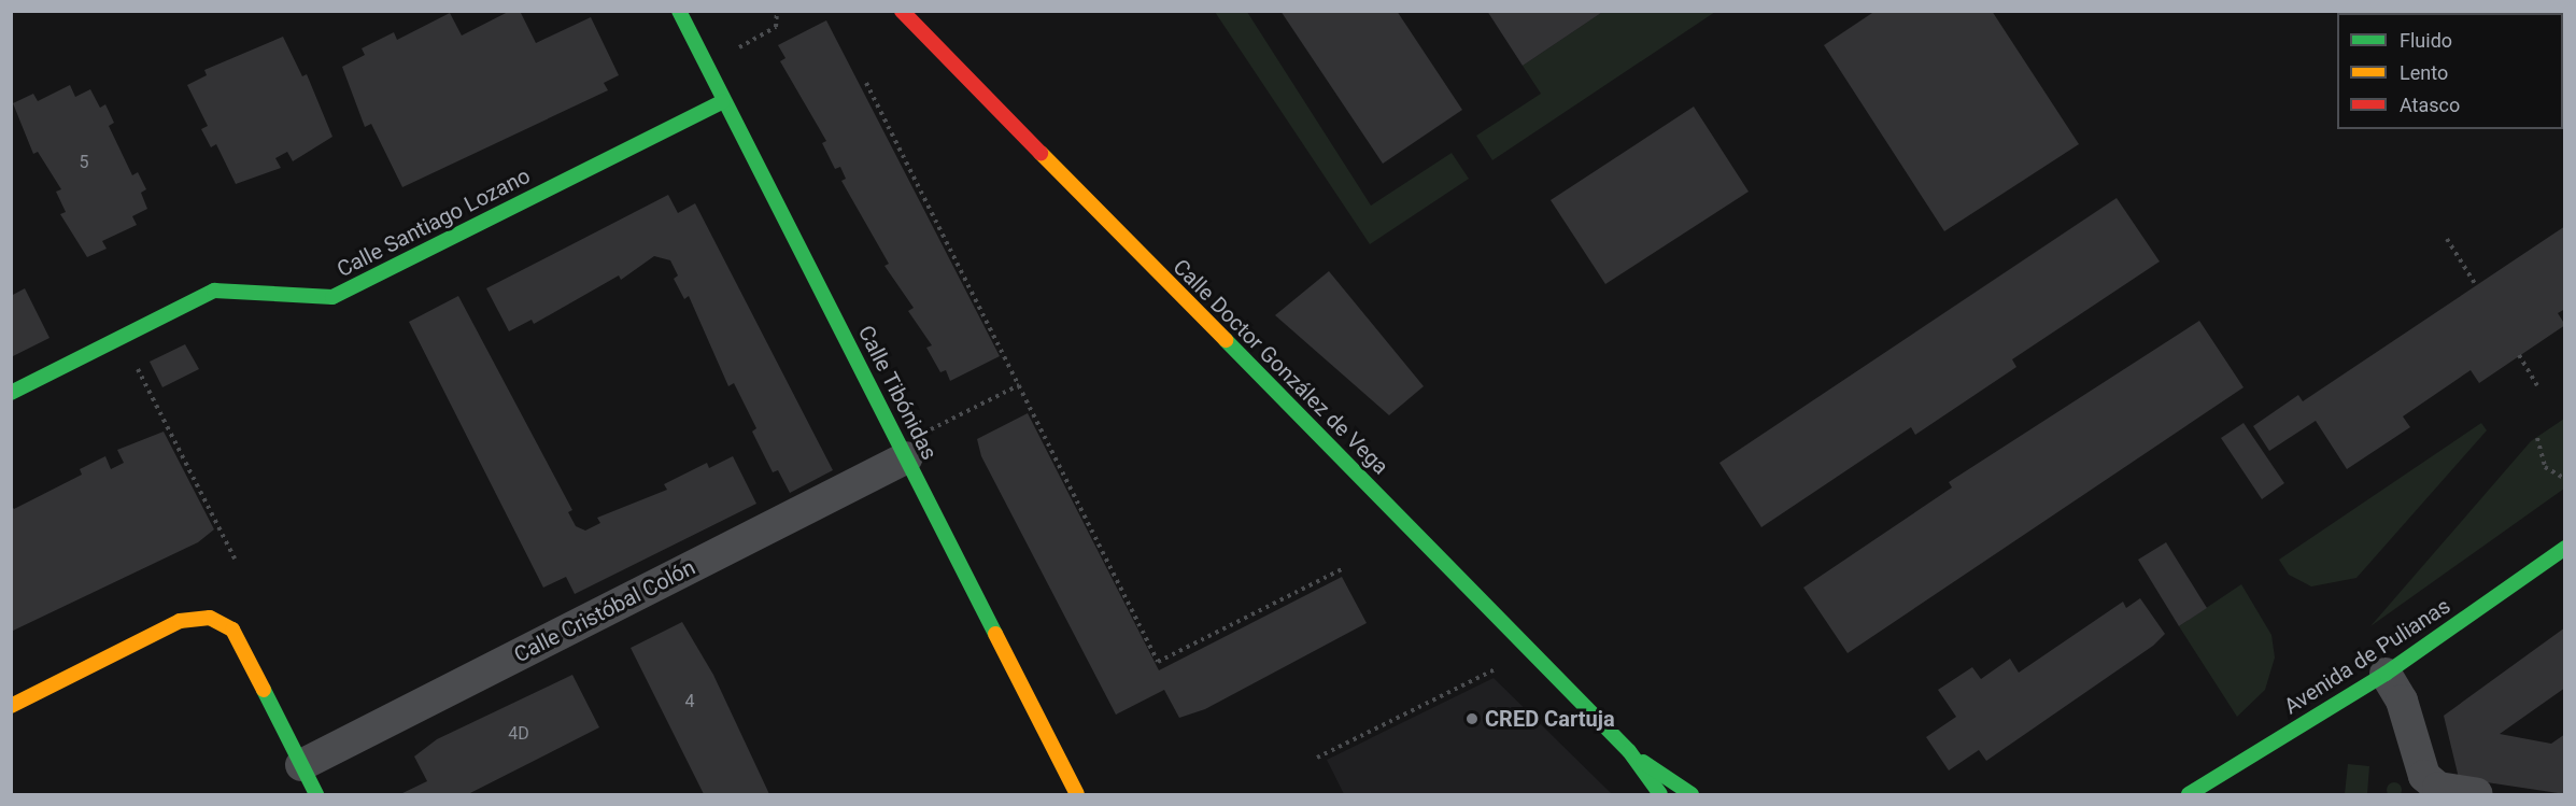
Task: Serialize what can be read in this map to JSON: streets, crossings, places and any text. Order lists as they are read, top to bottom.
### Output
{
  "streets": {
    "street": [
      "Calle Santiago Lozano",
      "Calle Doctor González de Vega",
      "Calle Tibónidas",
      "Calle Cristóbal Colón",
      "Avenida de Pulianas"
    ]
  },
  "crossings": [
    ["Calle Santiago Lozano", "Calle Tibónidas"],
    ["Calle Tibónidas", "Calle Cristóbal Colón"]
  ],
  "places": ["CRED Cartuja"],
  "house_numbers": ["5", "4", "4D"],
  "legend": ["Fluido", "Lento", "Atasco"]
}
